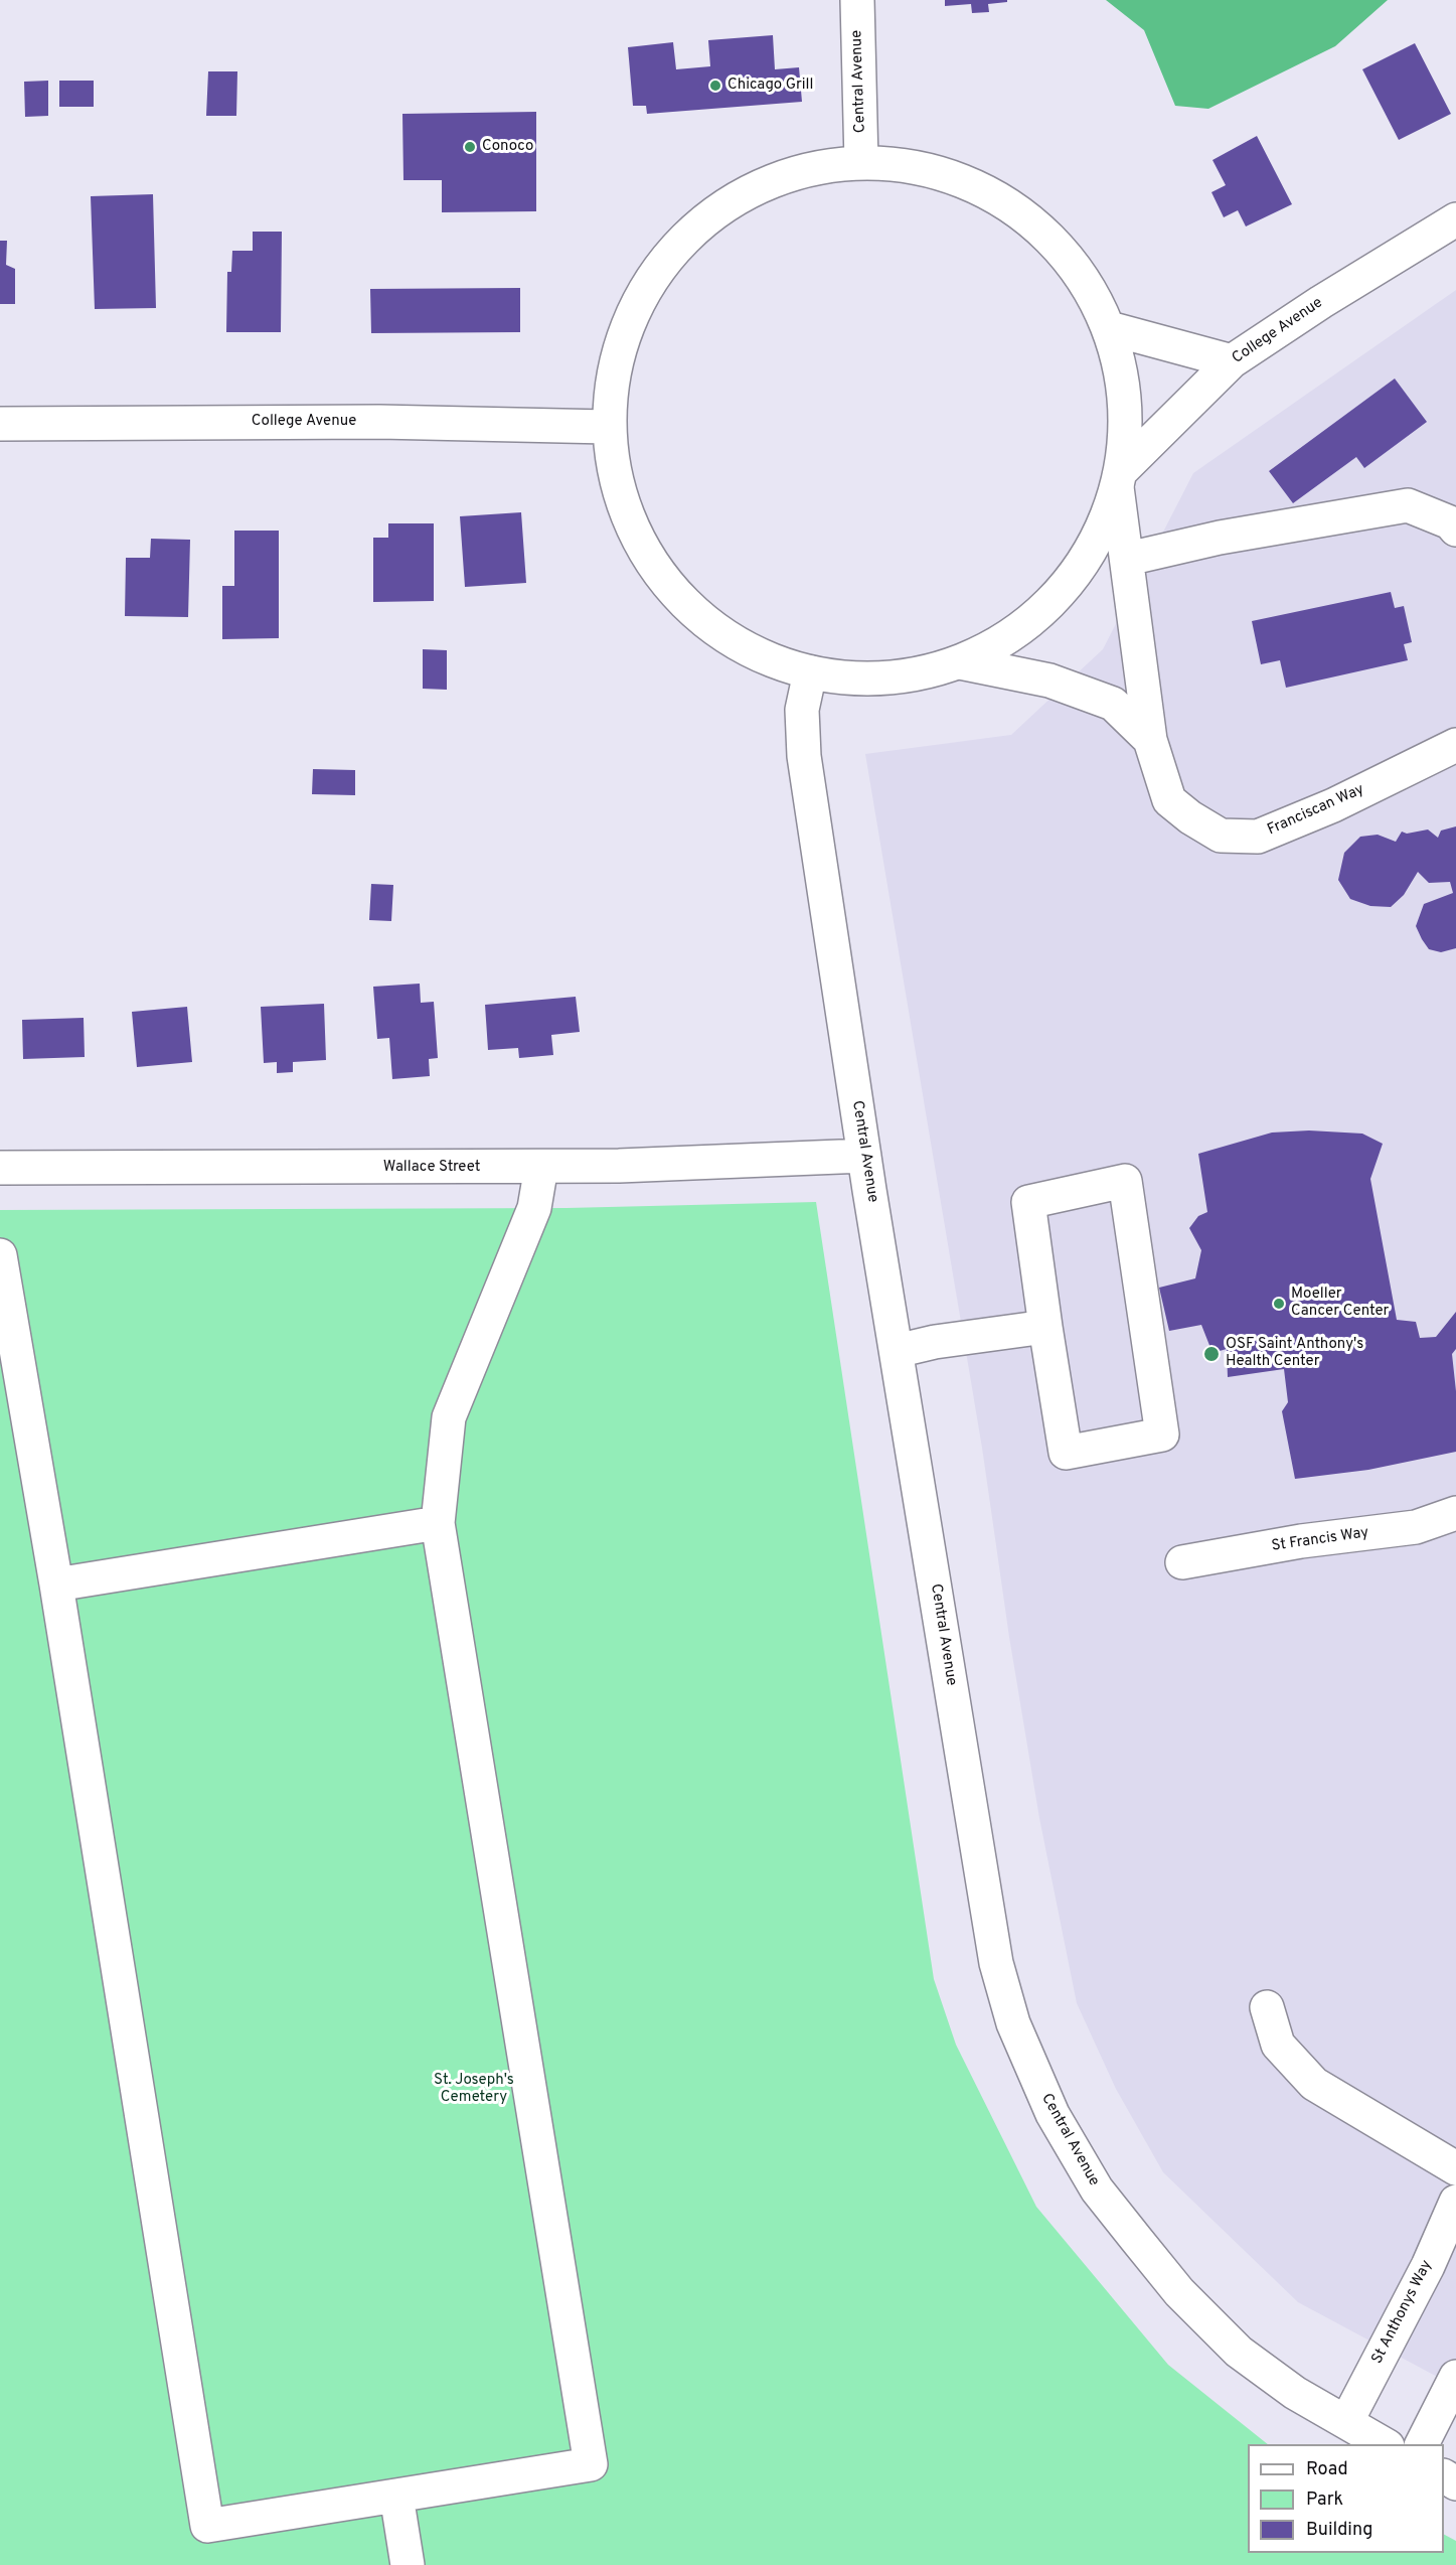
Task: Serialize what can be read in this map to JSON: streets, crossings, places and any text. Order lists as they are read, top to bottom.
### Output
{
  "streets": {
    "street": [
      "Central Avenue",
      "College Avenue",
      "Franciscan Way",
      "Wallace Street",
      "St Francis Way",
      "St Anthonys Way"
    ]
  },
  "crossings": [
    ["Central Avenue", "Wallace Street"],
    ["Central Avenue", "St Anthonys Way"],
    ["College Avenue", "Franciscan Way"]
  ],
  "parks": ["St. Joseph's Cemetery"],
  "places": [
    "Chicago Grill",
    "Conoco",
    "Moeller Cancer Center",
    "OSF Saint Anthony's Health Center"
  ],
  "legend": ["Road", "Park", "Building"]
}
